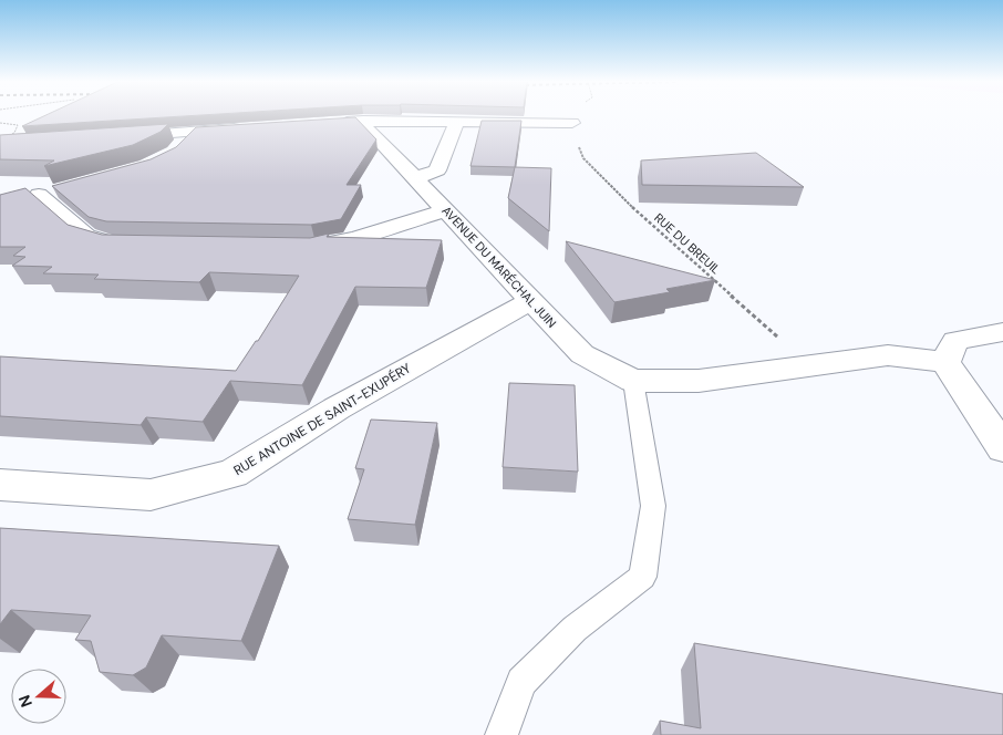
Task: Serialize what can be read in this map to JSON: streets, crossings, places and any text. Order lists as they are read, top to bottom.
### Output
{
  "streets": {
    "street": ["AVENUE DU MARÉCHAL JUIN", "RUE ANTOINE DE SAINT-EXUPÉRY"],
    "path": ["RUE DU BREUIL"]
  },
  "crossings": [
    ["RUE DU BREUIL", "AVENUE DU MARÉCHAL JUIN"],
    ["AVENUE DU MARÉCHAL JUIN", "RUE ANTOINE DE SAINT-EXUPÉRY"]
  ],
  "north": "left"
}
